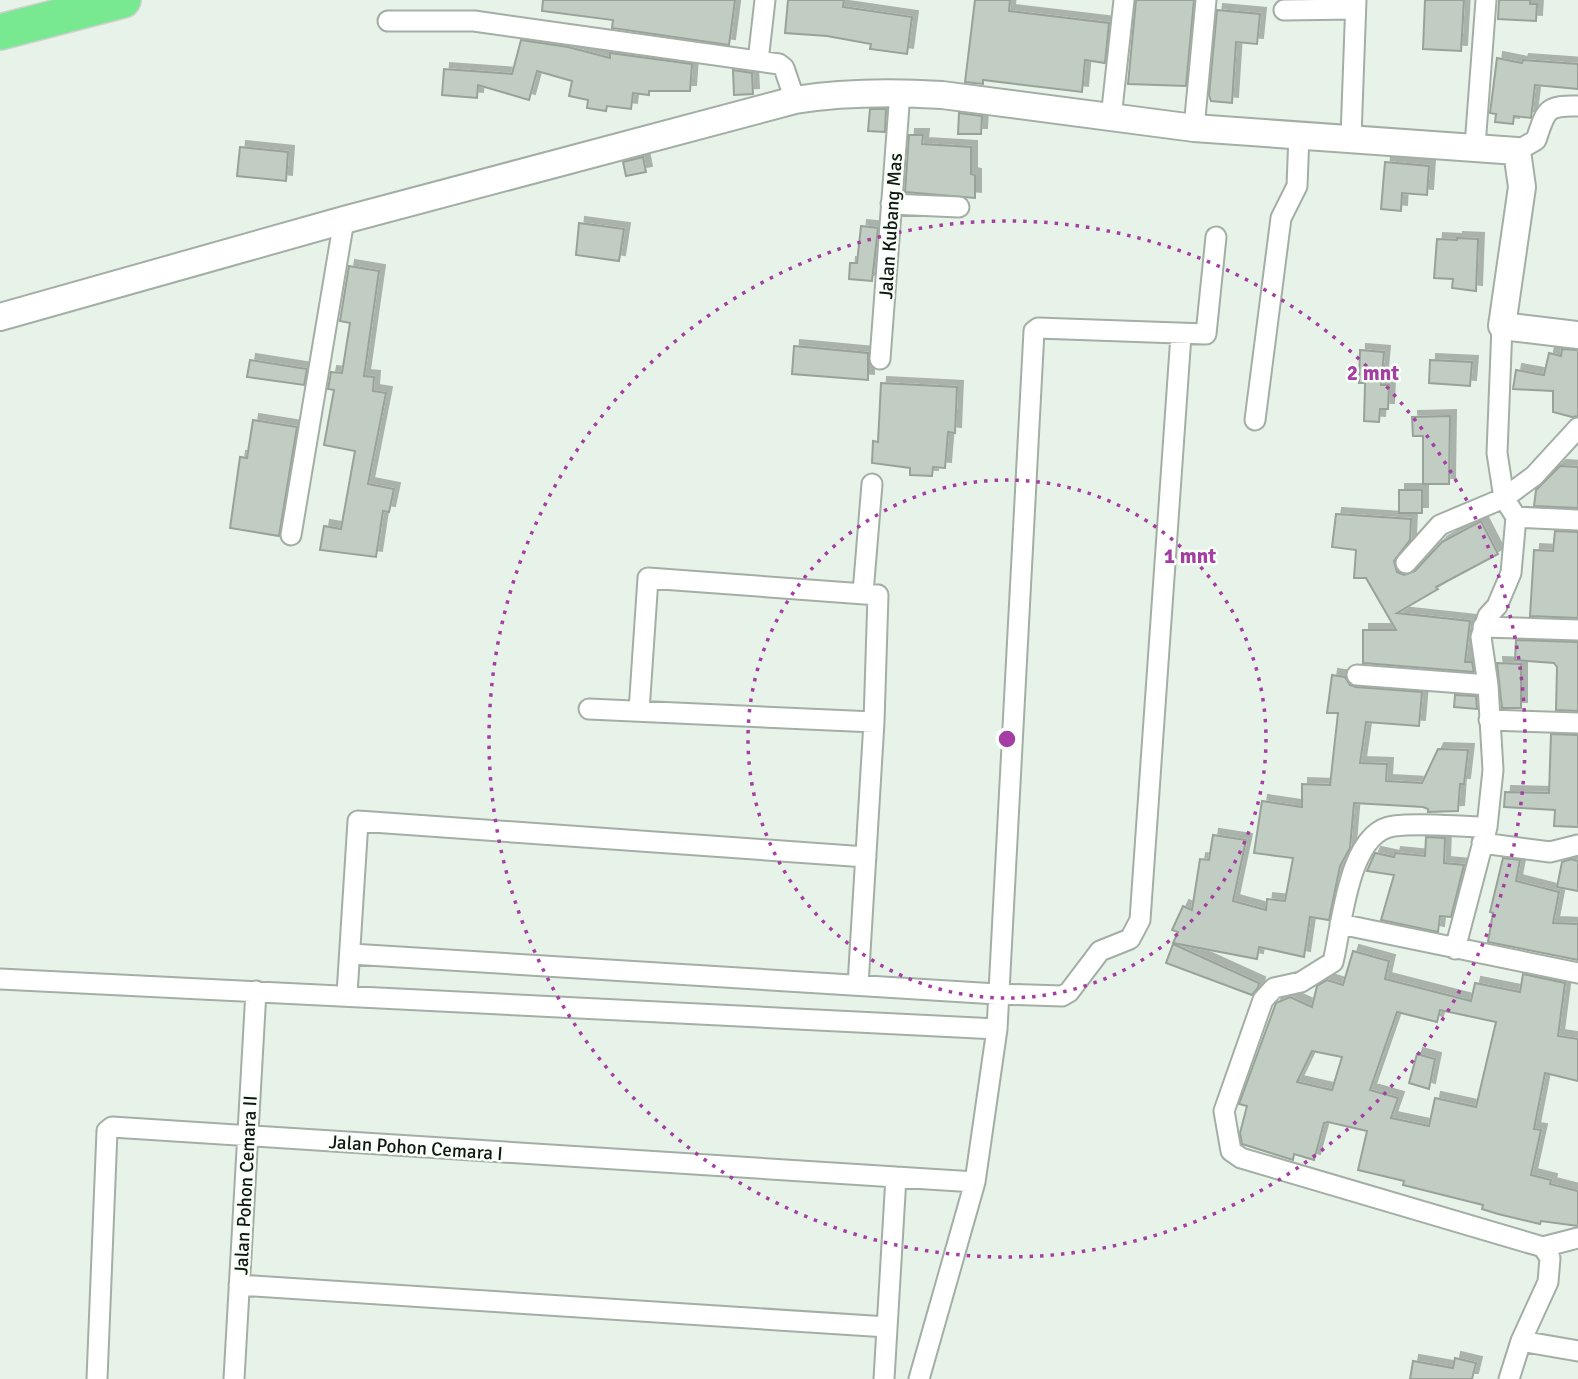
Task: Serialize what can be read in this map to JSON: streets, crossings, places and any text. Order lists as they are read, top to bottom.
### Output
{
  "streets": {
    "street": ["Jalan Kubang Mas", "Jalan Pohon Cemara I", "Jalan Pohon Cemara II"]
  },
  "crossings": [
    ["Jalan Pohon Cemara I", "Jalan Pohon Cemara II"]
  ],
  "rings": ["2 mnt", "1 mnt"]
}
